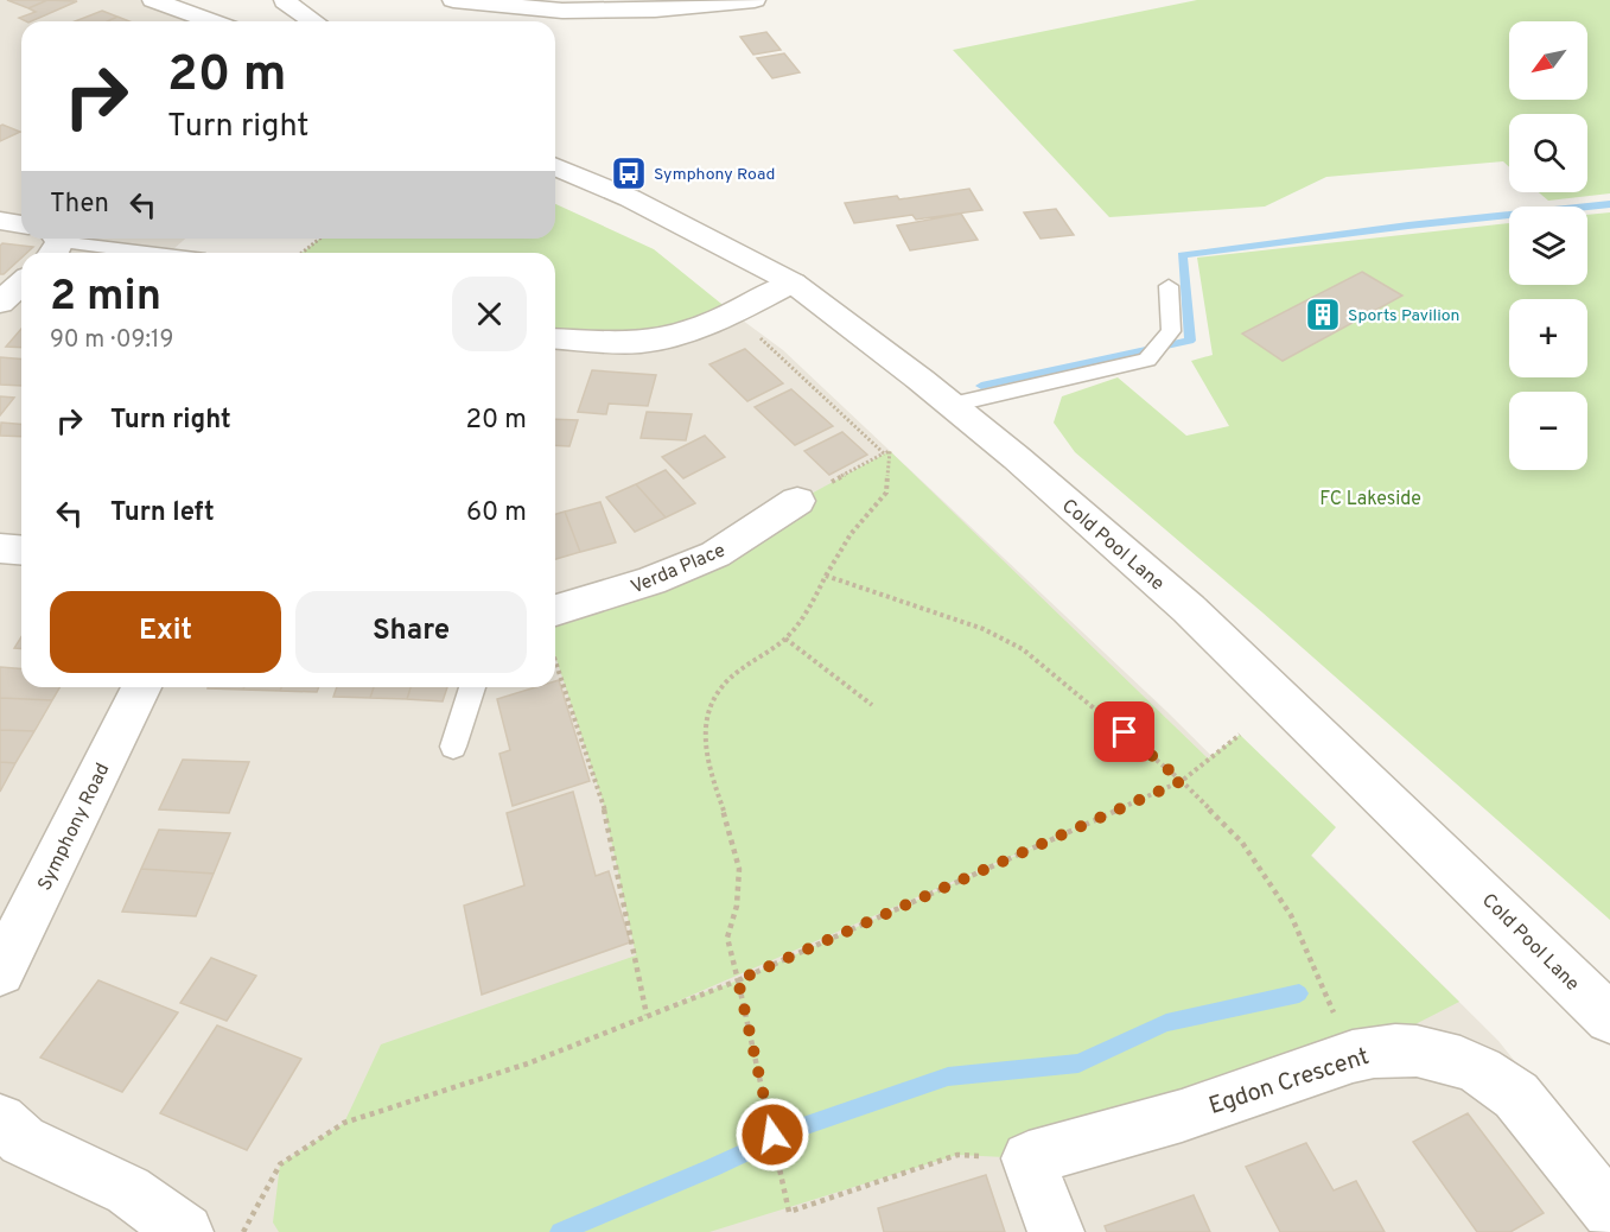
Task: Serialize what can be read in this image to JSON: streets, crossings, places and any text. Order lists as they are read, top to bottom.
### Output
{
  "streets": {
    "street": [
      "Cold Pool Lane",
      "Verda Place",
      "Symphony Road",
      "Egdon Crescent"
    ]
  },
  "parks": ["FC Lakeside"],
  "places": {
    "bus stop": ["Symphony Road"],
    "building": ["Sports Pavilion"]
  },
  "north": "bottom left",
  "page": {
    "map_buttons": ["+", "−"],
    "turn": ["20 m", "Turn right"],
    "then": "Then",
    "heading": ["2 min", "90 m · 09:19"],
    "list": [
      {
        "name": "Turn right",
        "value": "20 m"
      },
      {
        "name": "Turn left",
        "value": "60 m"
      }
    ],
    "buttons": ["Exit", "Share"]
  }
}
